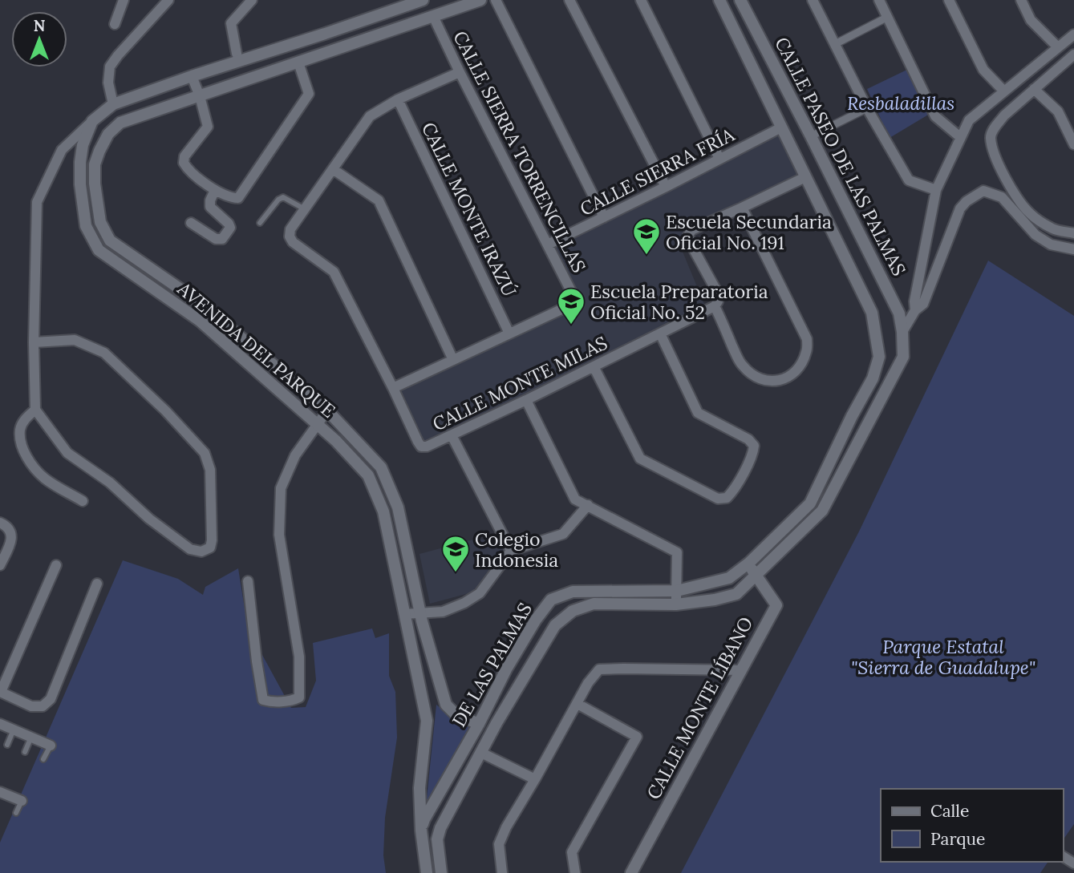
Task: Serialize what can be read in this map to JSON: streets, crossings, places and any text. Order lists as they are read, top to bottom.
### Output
{
  "streets": {
    "street": [
      "CALLE SIERRA TORRENCILLAS",
      "CALLE PASEO DE LAS PALMAS",
      "CALLE SIERRA FRÍA",
      "CALLE MONTE IRAZÚ",
      "AVENIDA DEL PARQUE",
      "CALLE MONTE MILAS",
      "DE LAS PALMAS",
      "CALLE MONTE LÍBANO"
    ]
  },
  "crossings": [
    ["CALLE SIERRA TORRENCILLAS", "CALLE SIERRA FRÍA"],
    ["CALLE SIERRA TORRENCILLAS", "CALLE MONTE IRAZÚ"],
    ["CALLE SIERRA TORRENCILLAS", "AVENIDA DEL PARQUE"],
    ["CALLE PASEO DE LAS PALMAS", "CALLE SIERRA FRÍA"],
    ["CALLE PASEO DE LAS PALMAS", "DE LAS PALMAS"],
    ["AVENIDA DEL PARQUE", "DE LAS PALMAS"],
    ["DE LAS PALMAS", "CALLE MONTE LÍBANO"]
  ],
  "parks": ["Resbaladillas", "Parque Estatal \"Sierra de Guadalupe\""],
  "places": {
    "school or university": ["Escuela Secundaria Oficial No. 191", "Escuela Preparatoria Oficial No. 52", "Colegio Indonesia"]
  },
  "legend": ["Calle", "Parque"],
  "north": "top"
}
